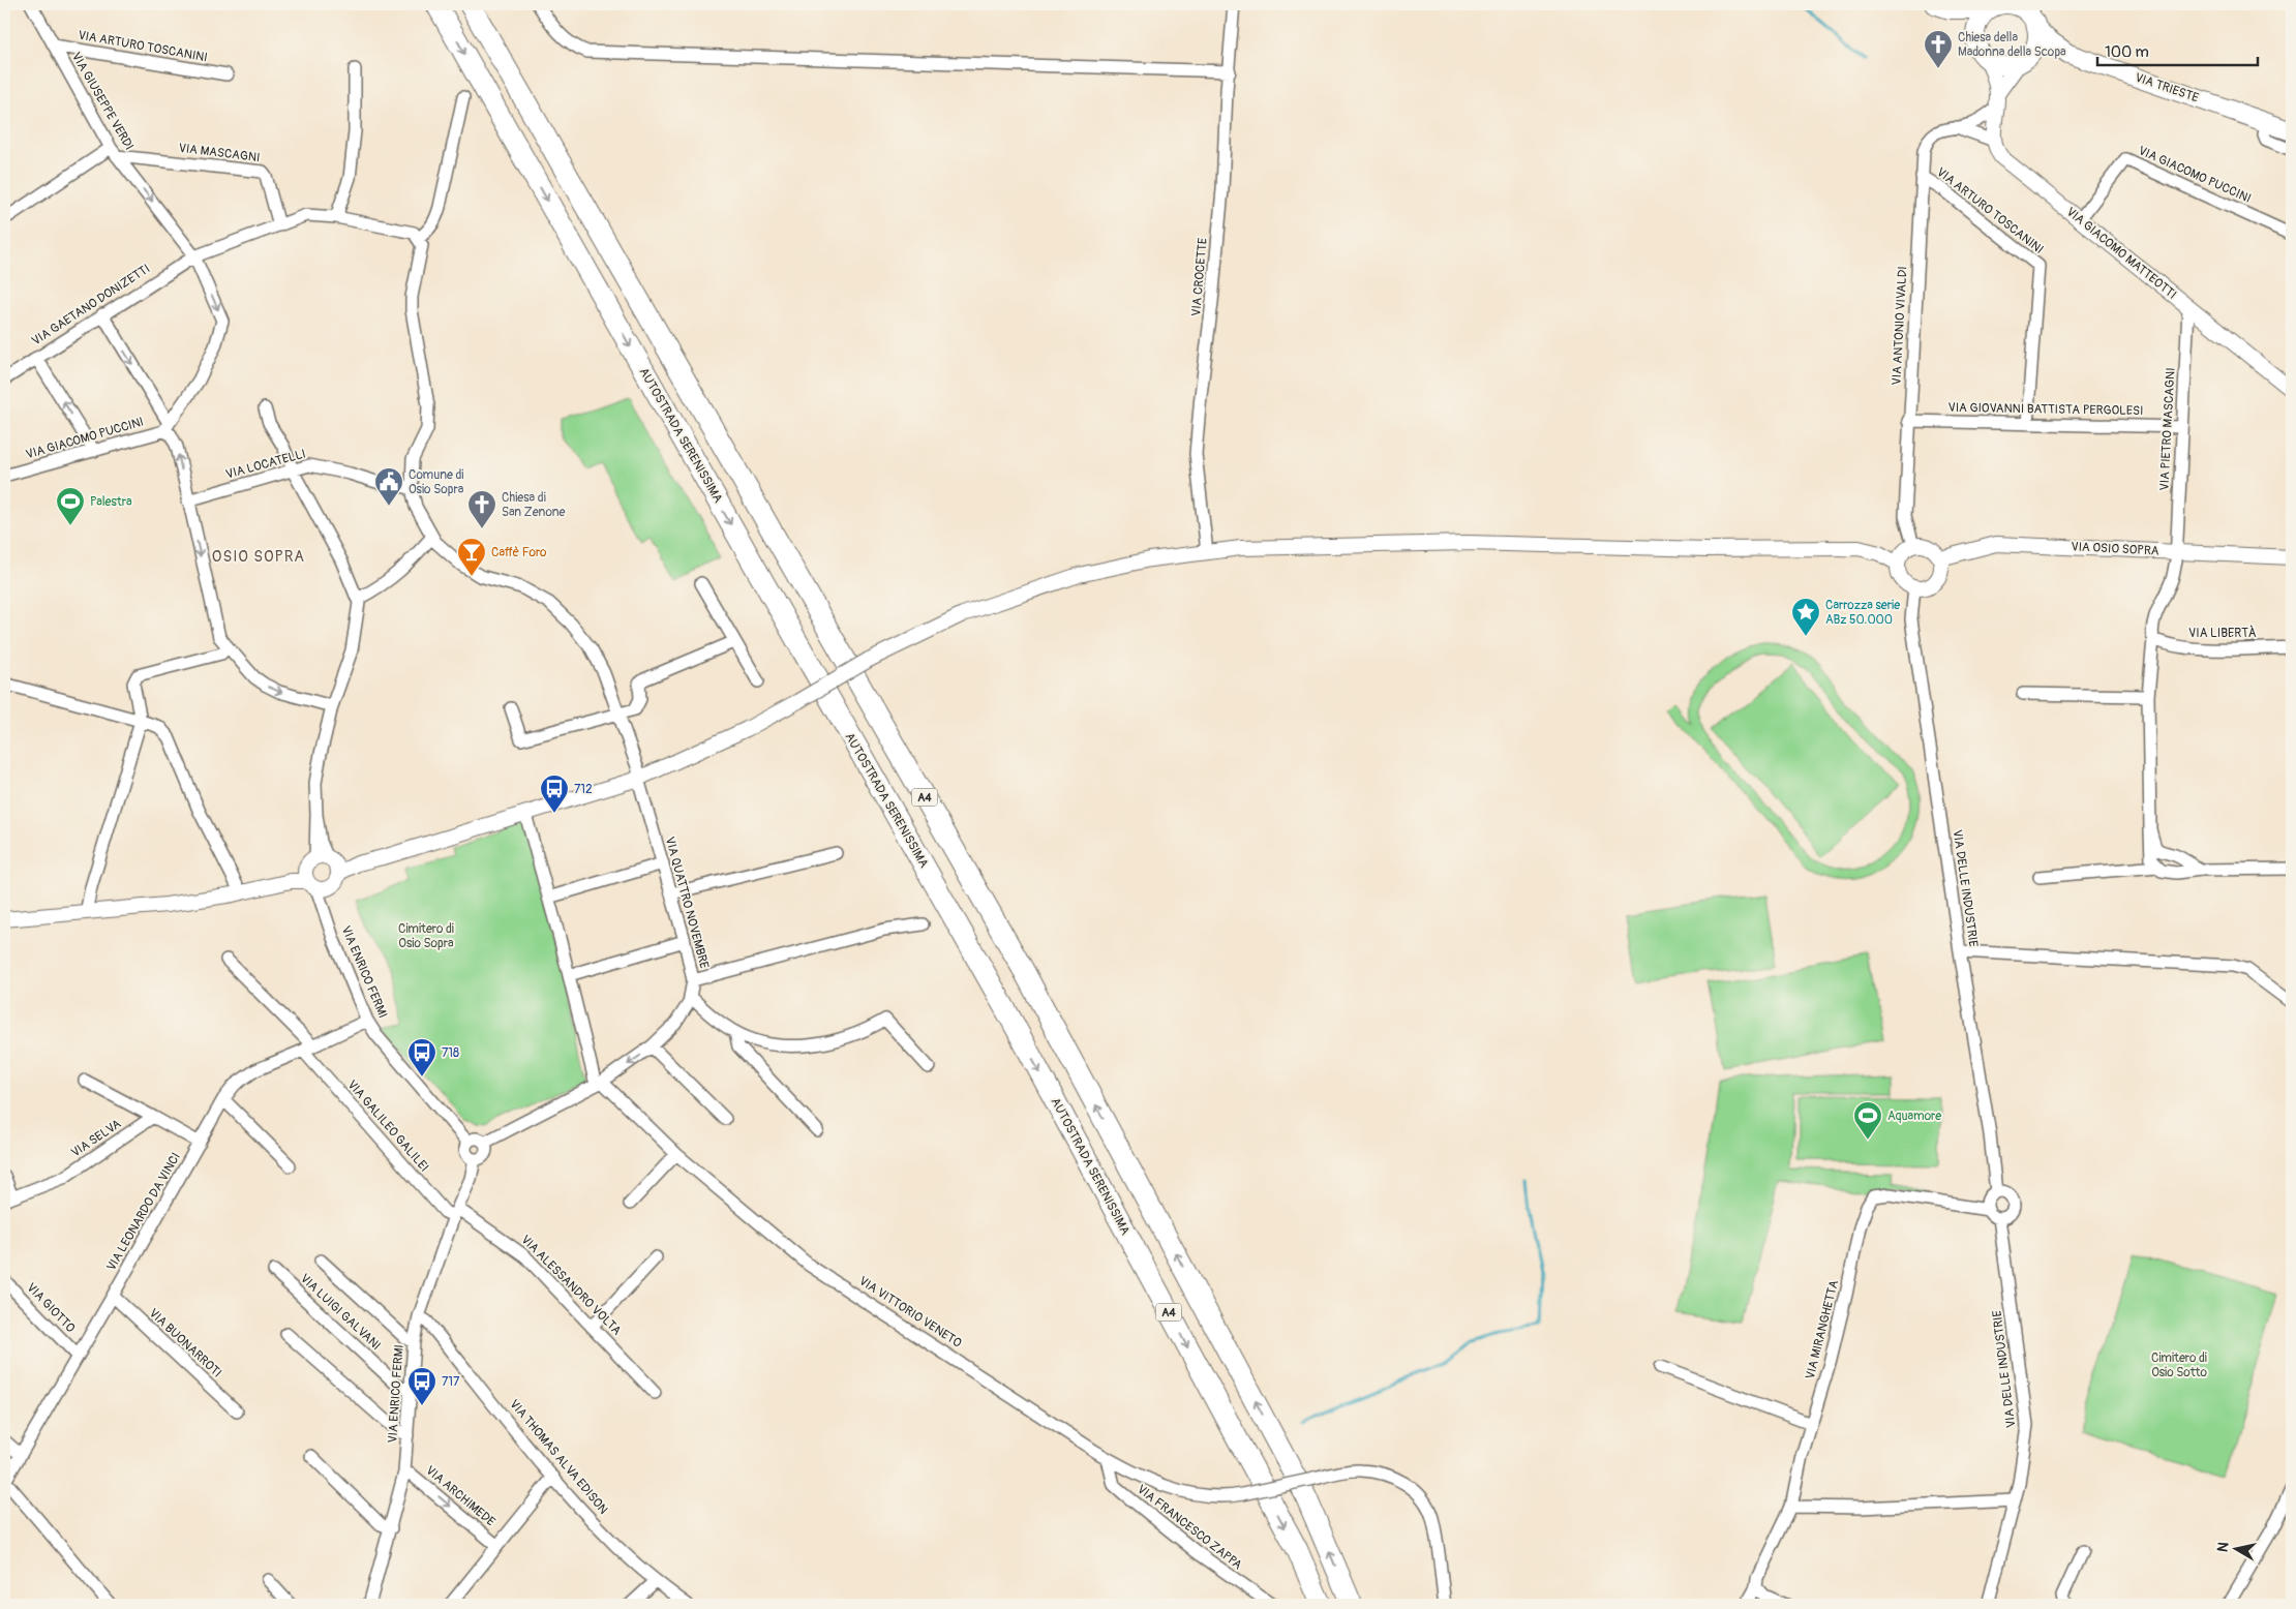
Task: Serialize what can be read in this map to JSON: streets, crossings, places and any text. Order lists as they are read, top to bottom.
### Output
{
  "streets": {
    "highway": ["AUTOSTRADA SERENISSIMA", "A4"],
    "main road": ["VIA TRIESTE"],
    "street": [
      "VIA ARTURO TOSCANINI",
      "VIA GIUSEPPE VERDI",
      "VIA MASCAGNI",
      "VIA GIACOMO PUCCINI",
      "VIA GIACOMO MATTEOTTI",
      "VIA CROCETTE",
      "VIA GAETANO DONIZETTI",
      "VIA ANTONIO VIVALDI",
      "VIA GIOVANNI BATTISTA PERGOLESI",
      "VIA PIETRO MASCAGNI",
      "VIA LOCATELLI",
      "VIA OSIO SOPRA",
      "VIA LIBERTÀ",
      "VIA DELLE INDUSTRIE",
      "VIA QUATTRO NOVEMBRE",
      "VIA ENRICO FERMI",
      "VIA GALILEO GALILEI",
      "VIA SELVA",
      "VIA LEONARDO DA VINCI",
      "VIA ALESSANDRO VOLTA",
      "VIA GIOTTO",
      "VIA LUIGI GALVANI",
      "VIA VITTORIO VENETO",
      "VIA MIRANGHETTA",
      "VIA BUONARROTI",
      "VIA THOMAS ALVA EDISON",
      "VIA ARCHIMEDE",
      "VIA FRANCESCO ZAPPA"
    ]
  },
  "crossings": [
    ["VIA ARTURO TOSCANINI", "VIA GIUSEPPE VERDI"],
    ["VIA ARTURO TOSCANINI", "VIA ANTONIO VIVALDI"],
    ["VIA ARTURO TOSCANINI", "VIA GIOVANNI BATTISTA PERGOLESI"],
    ["VIA GIUSEPPE VERDI", "VIA MASCAGNI"],
    ["VIA GIUSEPPE VERDI", "VIA GAETANO DONIZETTI"],
    ["VIA MASCAGNI", "VIA GAETANO DONIZETTI"],
    ["VIA GIACOMO PUCCINI", "VIA GIACOMO MATTEOTTI"],
    ["VIA GIACOMO MATTEOTTI", "VIA PIETRO MASCAGNI"],
    ["VIA GAETANO DONIZETTI", "VIA QUATTRO NOVEMBRE"],
    ["VIA ANTONIO VIVALDI", "VIA GIOVANNI BATTISTA PERGOLESI"],
    ["VIA ANTONIO VIVALDI", "VIA OSIO SOPRA"],
    ["VIA ANTONIO VIVALDI", "VIA DELLE INDUSTRIE"],
    ["VIA GIOVANNI BATTISTA PERGOLESI", "VIA PIETRO MASCAGNI"],
    ["VIA PIETRO MASCAGNI", "VIA OSIO SOPRA"],
    ["VIA PIETRO MASCAGNI", "VIA LIBERTÀ"],
    ["VIA LOCATELLI", "VIA QUATTRO NOVEMBRE"],
    ["VIA OSIO SOPRA", "VIA DELLE INDUSTRIE"],
    ["VIA DELLE INDUSTRIE", "VIA MIRANGHETTA"],
    ["VIA QUATTRO NOVEMBRE", "VIA ENRICO FERMI"],
    ["VIA QUATTRO NOVEMBRE", "VIA VITTORIO VENETO"],
    ["VIA ENRICO FERMI", "VIA GALILEO GALILEI"],
    ["VIA ENRICO FERMI", "VIA LEONARDO DA VINCI"],
    ["VIA ENRICO FERMI", "VIA ALESSANDRO VOLTA"],
    ["VIA ENRICO FERMI", "VIA LUIGI GALVANI"],
    ["VIA ENRICO FERMI", "VIA THOMAS ALVA EDISON"],
    ["VIA ENRICO FERMI", "VIA ARCHIMEDE"],
    ["VIA GALILEO GALILEI", "VIA LEONARDO DA VINCI"],
    ["VIA GALILEO GALILEI", "VIA ALESSANDRO VOLTA"],
    ["VIA LEONARDO DA VINCI", "VIA GIOTTO"],
    ["VIA LEONARDO DA VINCI", "VIA BUONARROTI"],
    ["VIA VITTORIO VENETO", "VIA FRANCESCO ZAPPA"],
    ["VIA THOMAS ALVA EDISON", "VIA ARCHIMEDE"]
  ],
  "one_way": ["VIA GIUSEPPE VERDI", "VIA ARCHIMEDE"],
  "districts": ["OSIO SOPRA"],
  "parks": ["Cimitero di Osio Sopra", "Cimitero di Osio Sotto"],
  "places": {
    "church": ["Chiesa della Madonna della Scopa", "Chiesa di San Zenone"],
    "public building": ["Comune di Osio Sopra"],
    "sports": ["Palestra", "Aquamore"],
    "bar": ["Caffè Foro"],
    "place": ["Carrozza serie ABz 50.000"],
    "bus stop": ["712", "718", "717"]
  },
  "scale_bar": "100 m",
  "north": "left"
}
